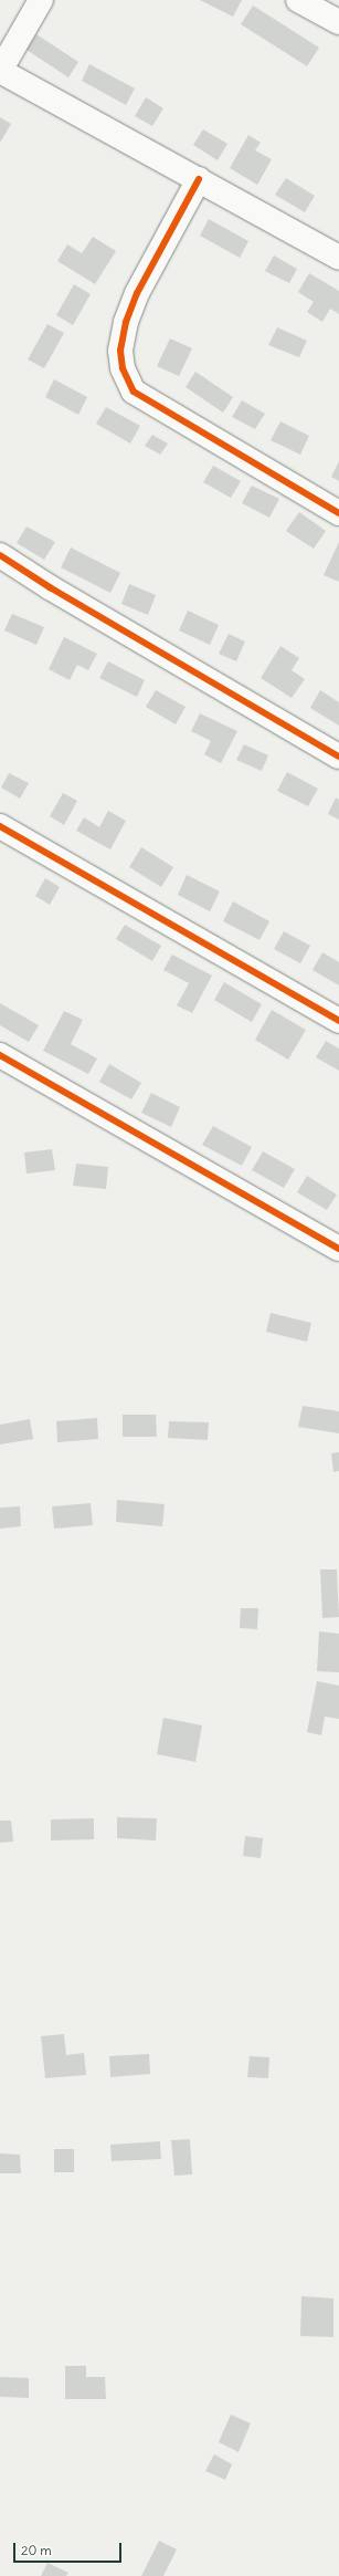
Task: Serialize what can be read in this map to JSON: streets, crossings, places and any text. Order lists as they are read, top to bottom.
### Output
{
  "scale_bar": "20 m"
}
